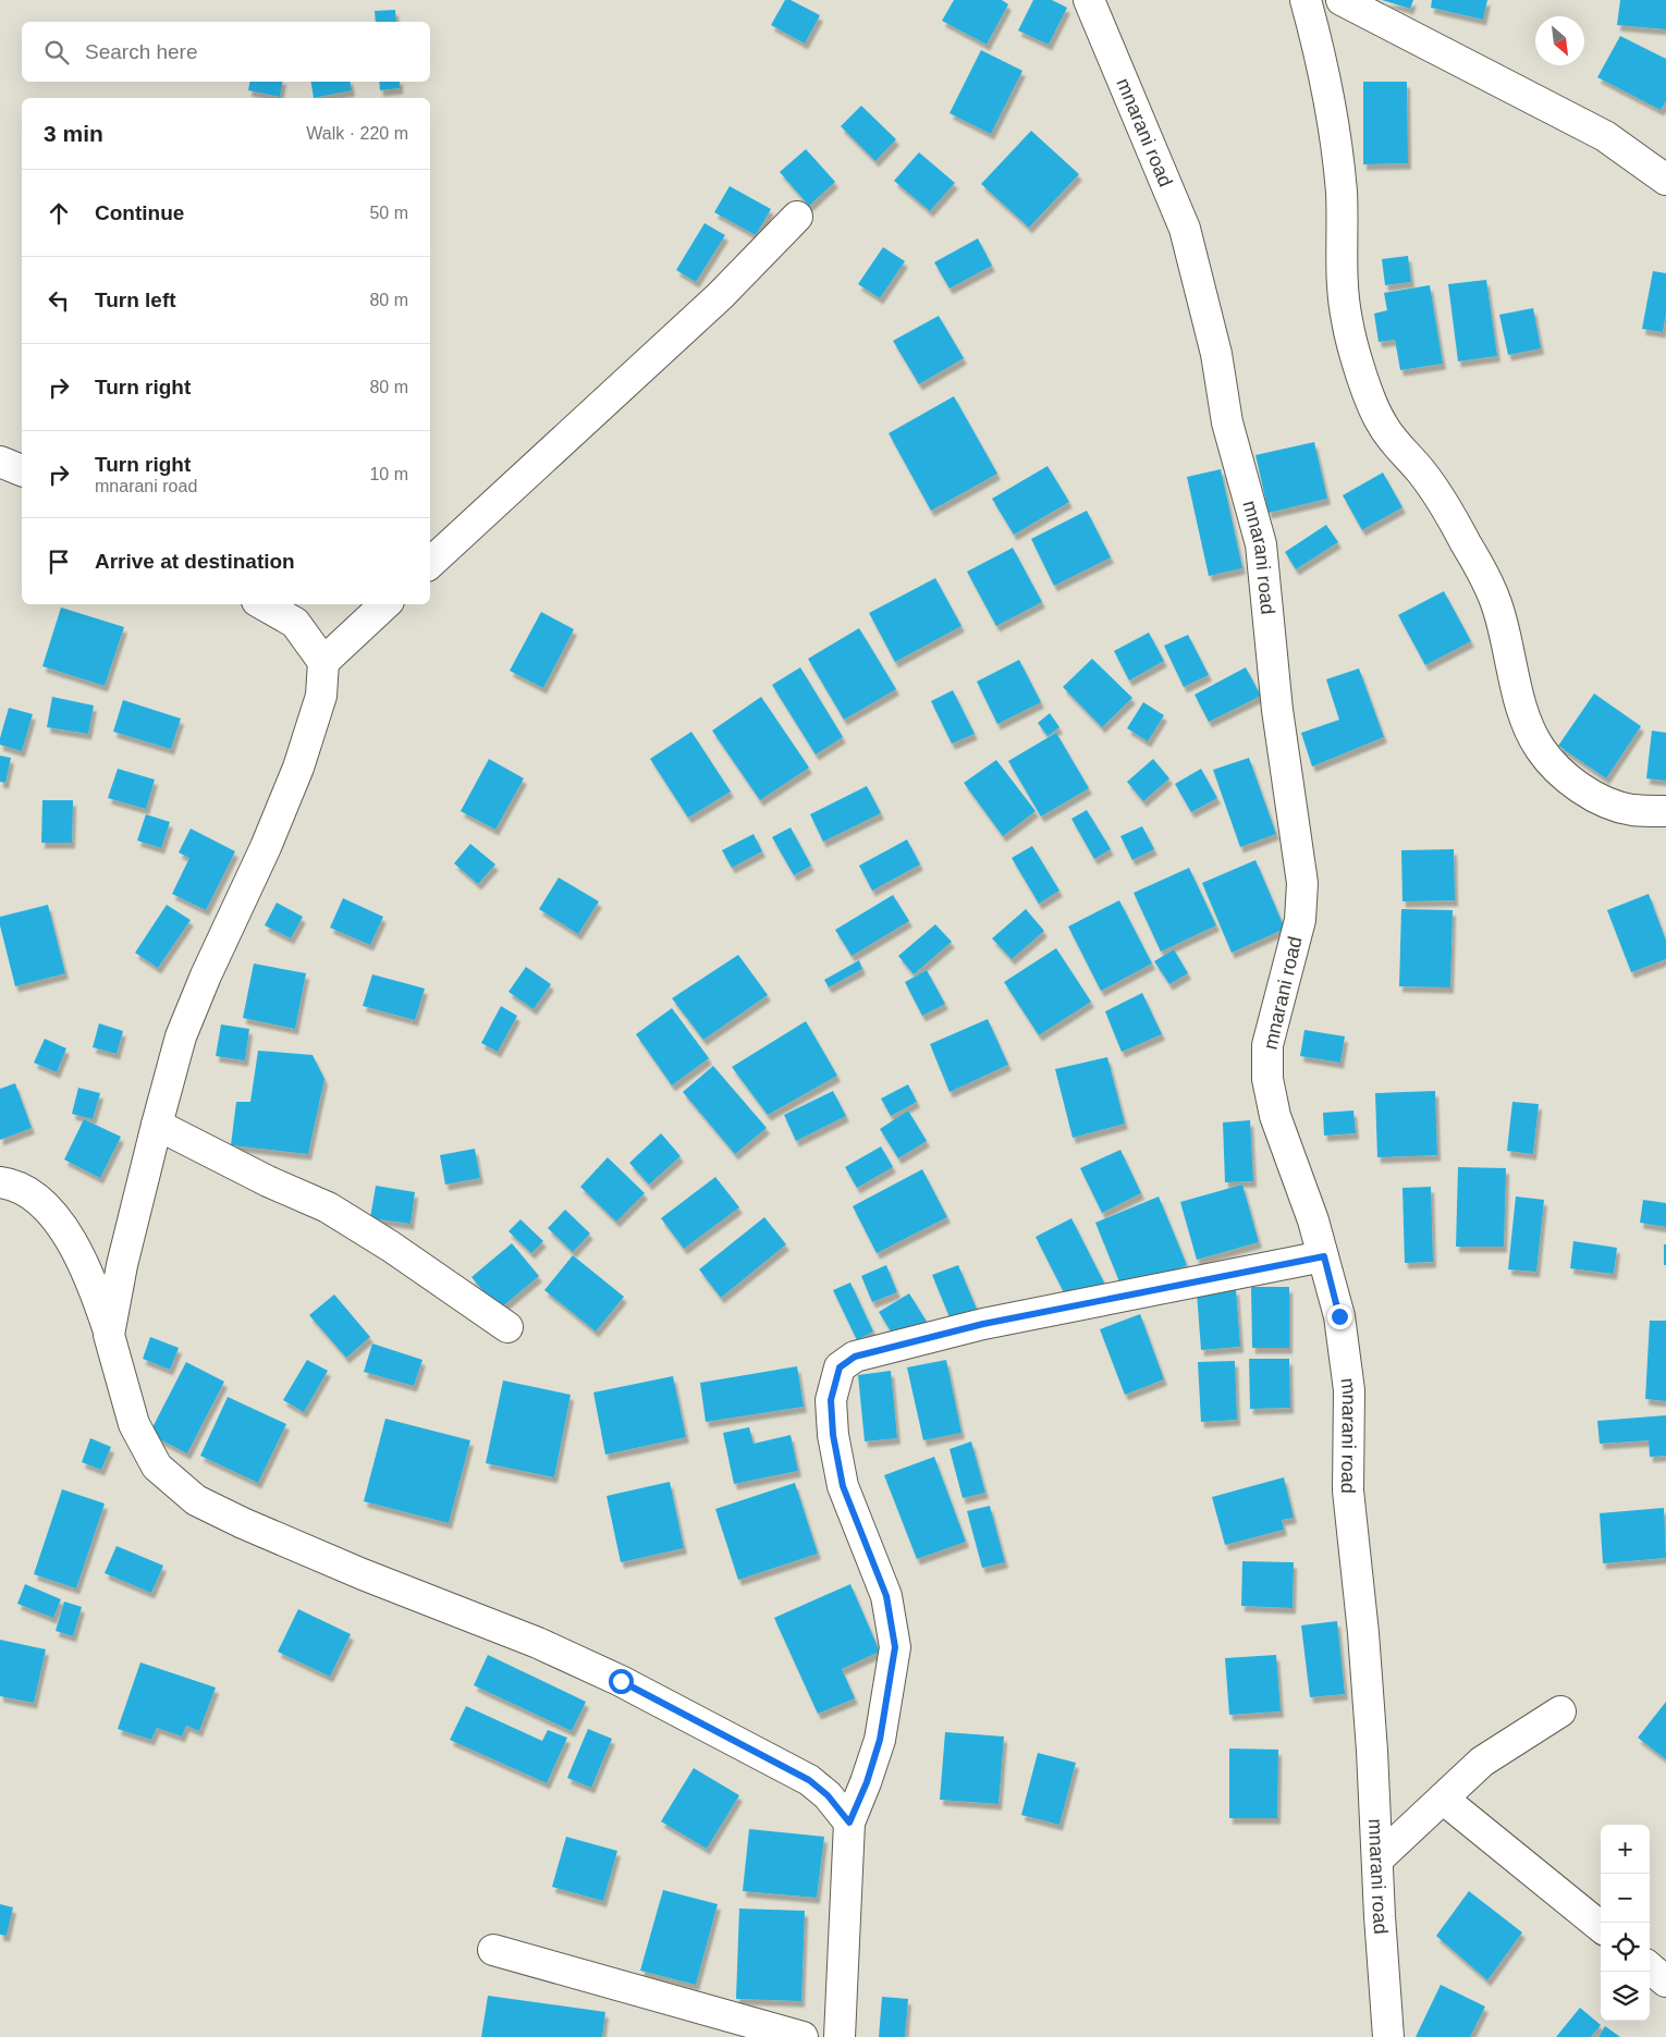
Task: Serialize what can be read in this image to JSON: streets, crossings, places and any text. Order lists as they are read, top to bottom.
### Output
{
  "streets": {
    "street": ["mnarani road"]
  },
  "north": "bottom right",
  "page": {
    "search": "Search here",
    "heading": ["3 min", "Walk · 220 m"],
    "list": [
      ["Continue", "50 m"],
      ["Turn left", "80 m"],
      ["Turn right", "80 m"],
      ["Turn right", "mnarani road", "10 m"],
      "Arrive at destination"
    ],
    "map_buttons": ["+", "−"]
  }
}
